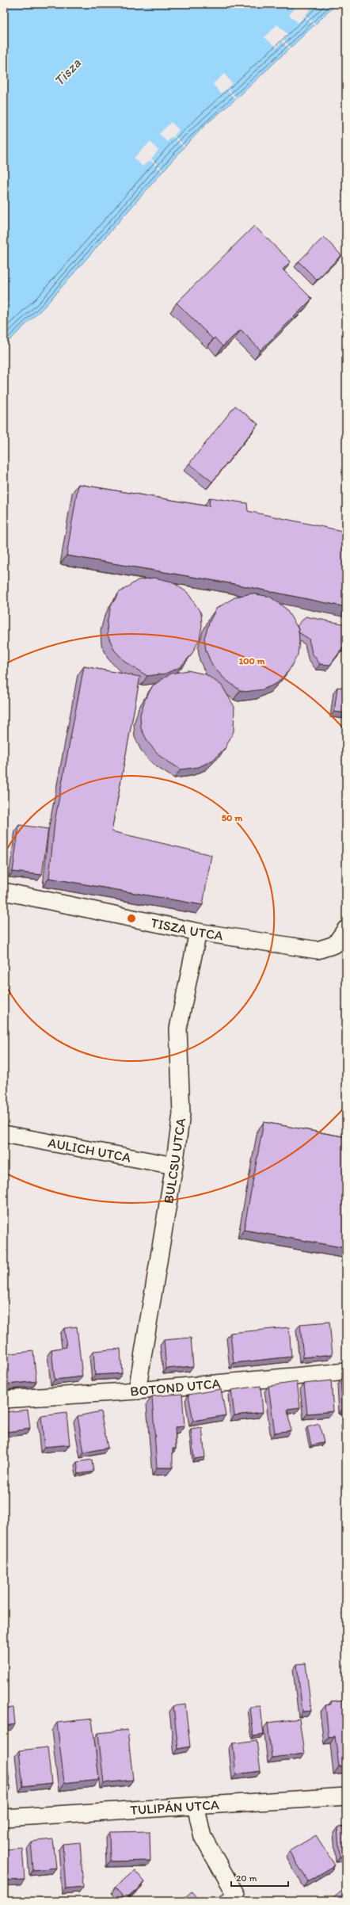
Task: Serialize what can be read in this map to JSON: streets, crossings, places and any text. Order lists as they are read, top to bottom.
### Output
{
  "streets": {
    "street": [
      "TISZA UTCA",
      "AULICH UTCA",
      "BULCSU UTCA",
      "BOTOND UTCA",
      "TULIPÁN UTCA"
    ]
  },
  "crossings": [
    ["TISZA UTCA", "BULCSU UTCA"],
    ["AULICH UTCA", "BULCSU UTCA"],
    ["BULCSU UTCA", "BOTOND UTCA"]
  ],
  "water": ["Tisza"],
  "scale_bar": "20 m",
  "rings": ["100 m", "50 m"]
}
